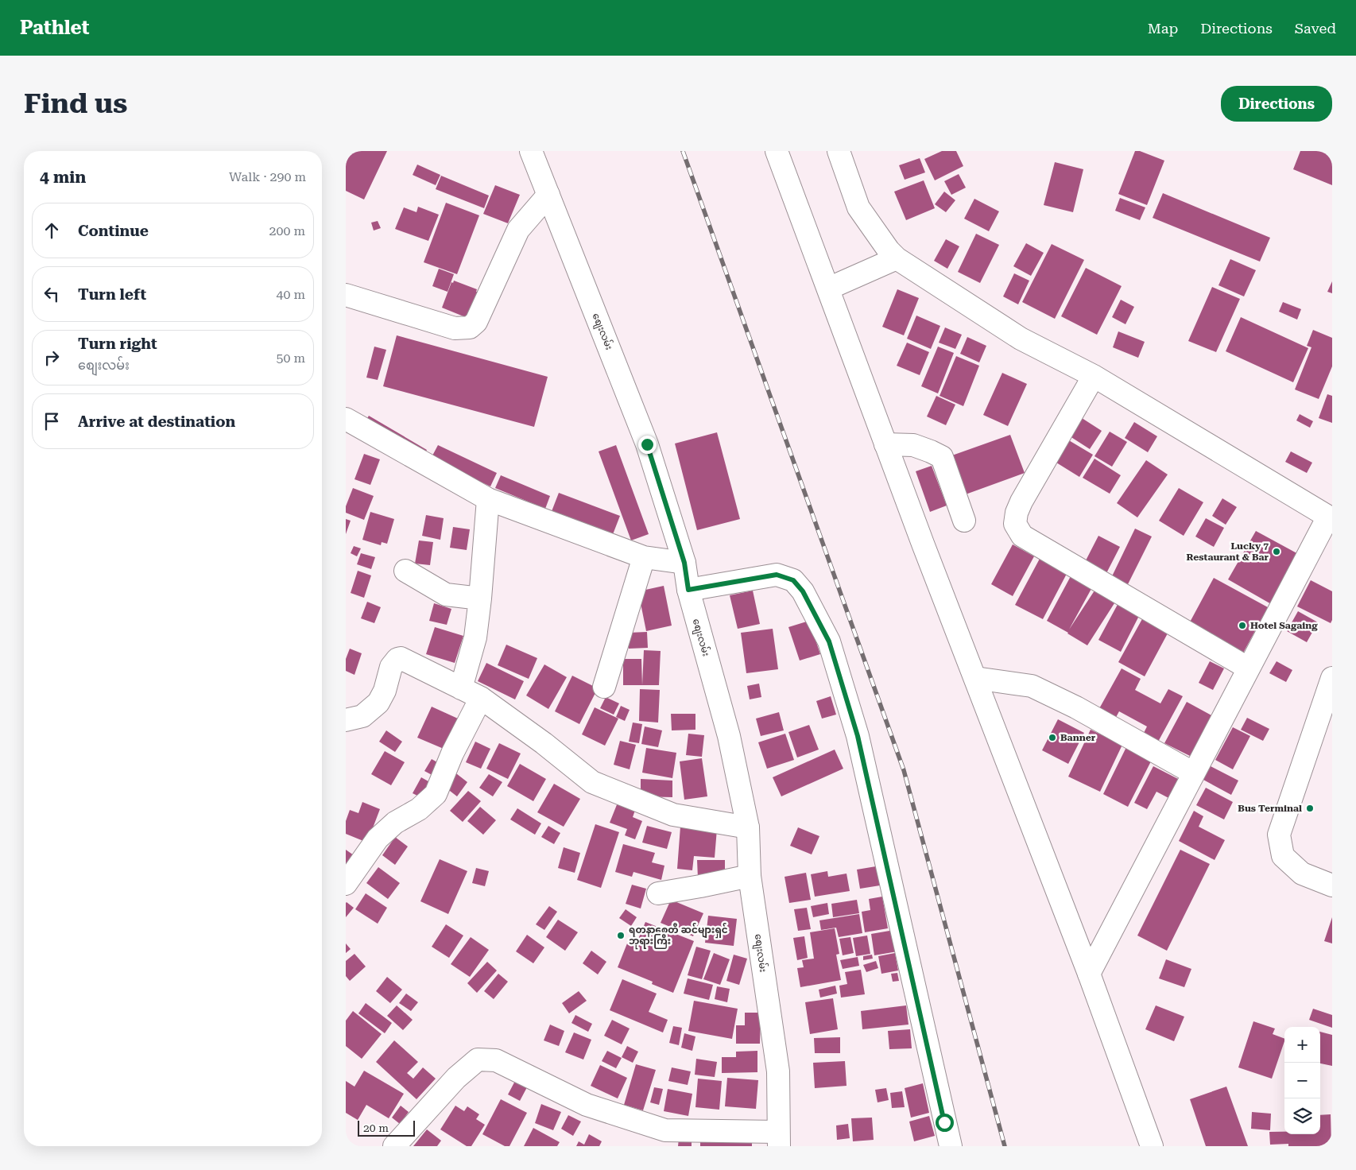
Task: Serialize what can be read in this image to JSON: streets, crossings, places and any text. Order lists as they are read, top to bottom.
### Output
{
  "streets": {
    "main road": ["စျေးလမ်း"]
  },
  "places": [
    "Lucky 7 Restaurant & Bar",
    "Hotel Sagaing",
    "Banner",
    "Bus Terminal",
    "ရတနာစေတီ ဆင်များရှင် ဘုရားကြီး"
  ],
  "scale_bar": "20 m",
  "page": {
    "header": "Pathlet",
    "nav": ["Map", "Directions", "Saved"],
    "buttons": "Directions",
    "title": "Find us",
    "heading": ["4 min", "Walk · 290 m"],
    "list": [
      ["Continue", "200 m"],
      ["Turn left", "40 m"],
      ["Turn right", "စျေးလမ်း", "50 m"],
      "Arrive at destination"
    ],
    "map_buttons": ["+", "−"],
    "scale": "20 m"
  }
}
